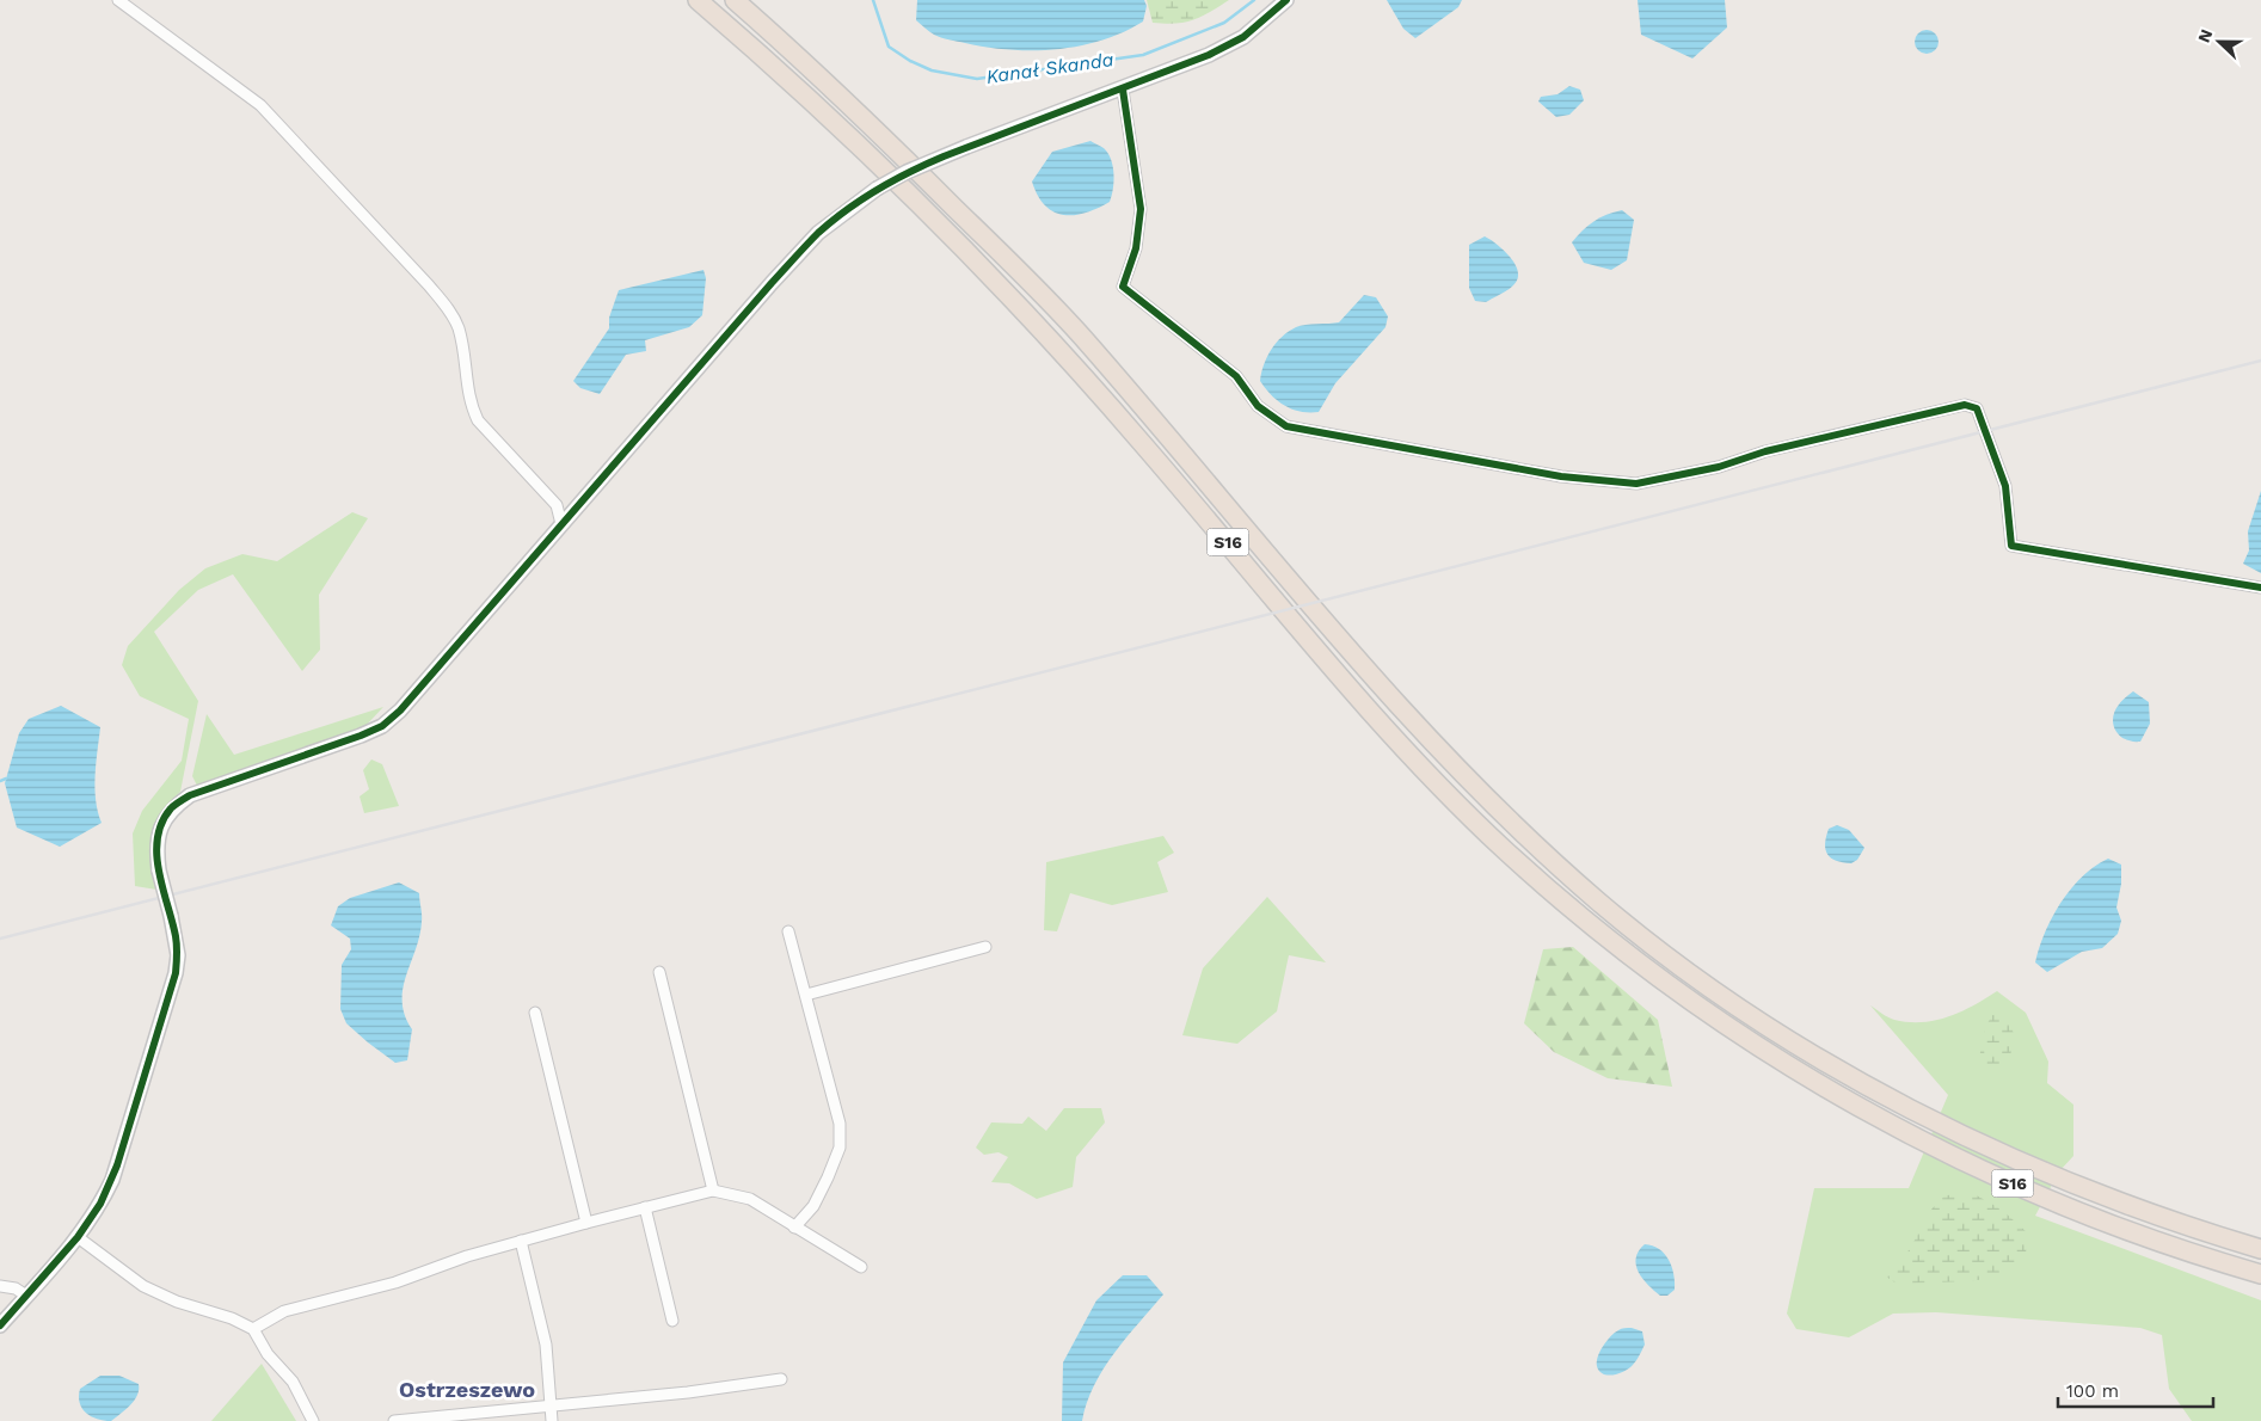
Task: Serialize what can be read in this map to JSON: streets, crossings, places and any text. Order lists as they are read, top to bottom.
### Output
{
  "streets": {
    "highway": ["S16"]
  },
  "districts": ["Ostrzeszewo"],
  "water": ["Kanał Skanda"],
  "scale_bar": "100 m",
  "north": "left"
}
